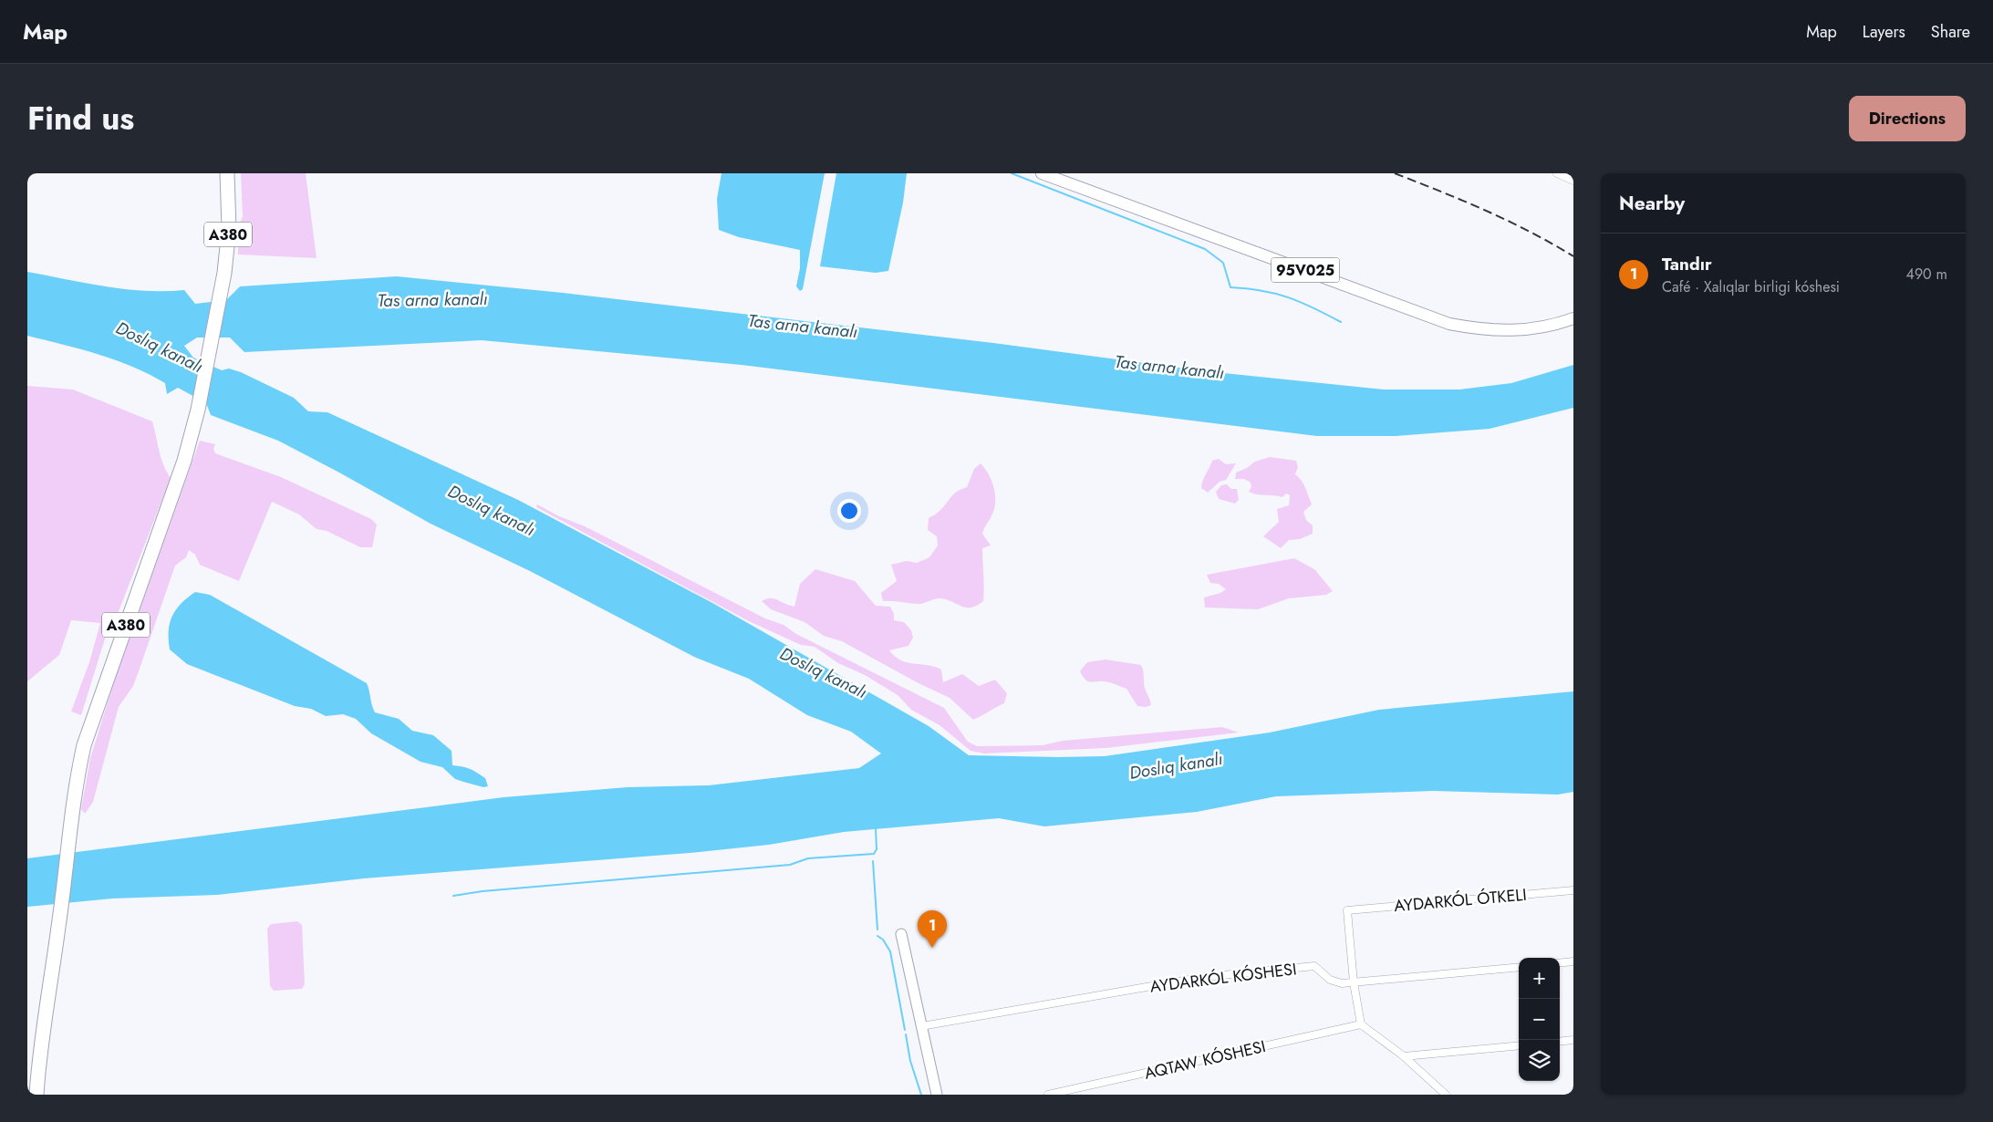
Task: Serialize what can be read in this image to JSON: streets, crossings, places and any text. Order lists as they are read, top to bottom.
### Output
{
  "streets": {
    "highway": ["A380"],
    "main road": ["95V025"],
    "street": ["AYDARKÓL ÓTKELI", "AYDARKÓL KÓSHESI", "AQTAW KÓSHESI"]
  },
  "crossings": [
    ["AYDARKÓL ÓTKELI", "AYDARKÓL KÓSHESI"]
  ],
  "water": ["Tas arna kanalı", "Doslıq kanalı"],
  "page": {
    "header": "Map",
    "nav": ["Map", "Layers", "Share"],
    "title": "Find us",
    "buttons": "Directions",
    "heading": "Nearby",
    "list": [
      {
        "mark": "1",
        "name": "Tandır",
        "note": "Café · Xalıqlar birligi kóshesi",
        "value": "490 m"
      }
    ],
    "pins": "1",
    "map_buttons": ["+", "−"]
  }
}
